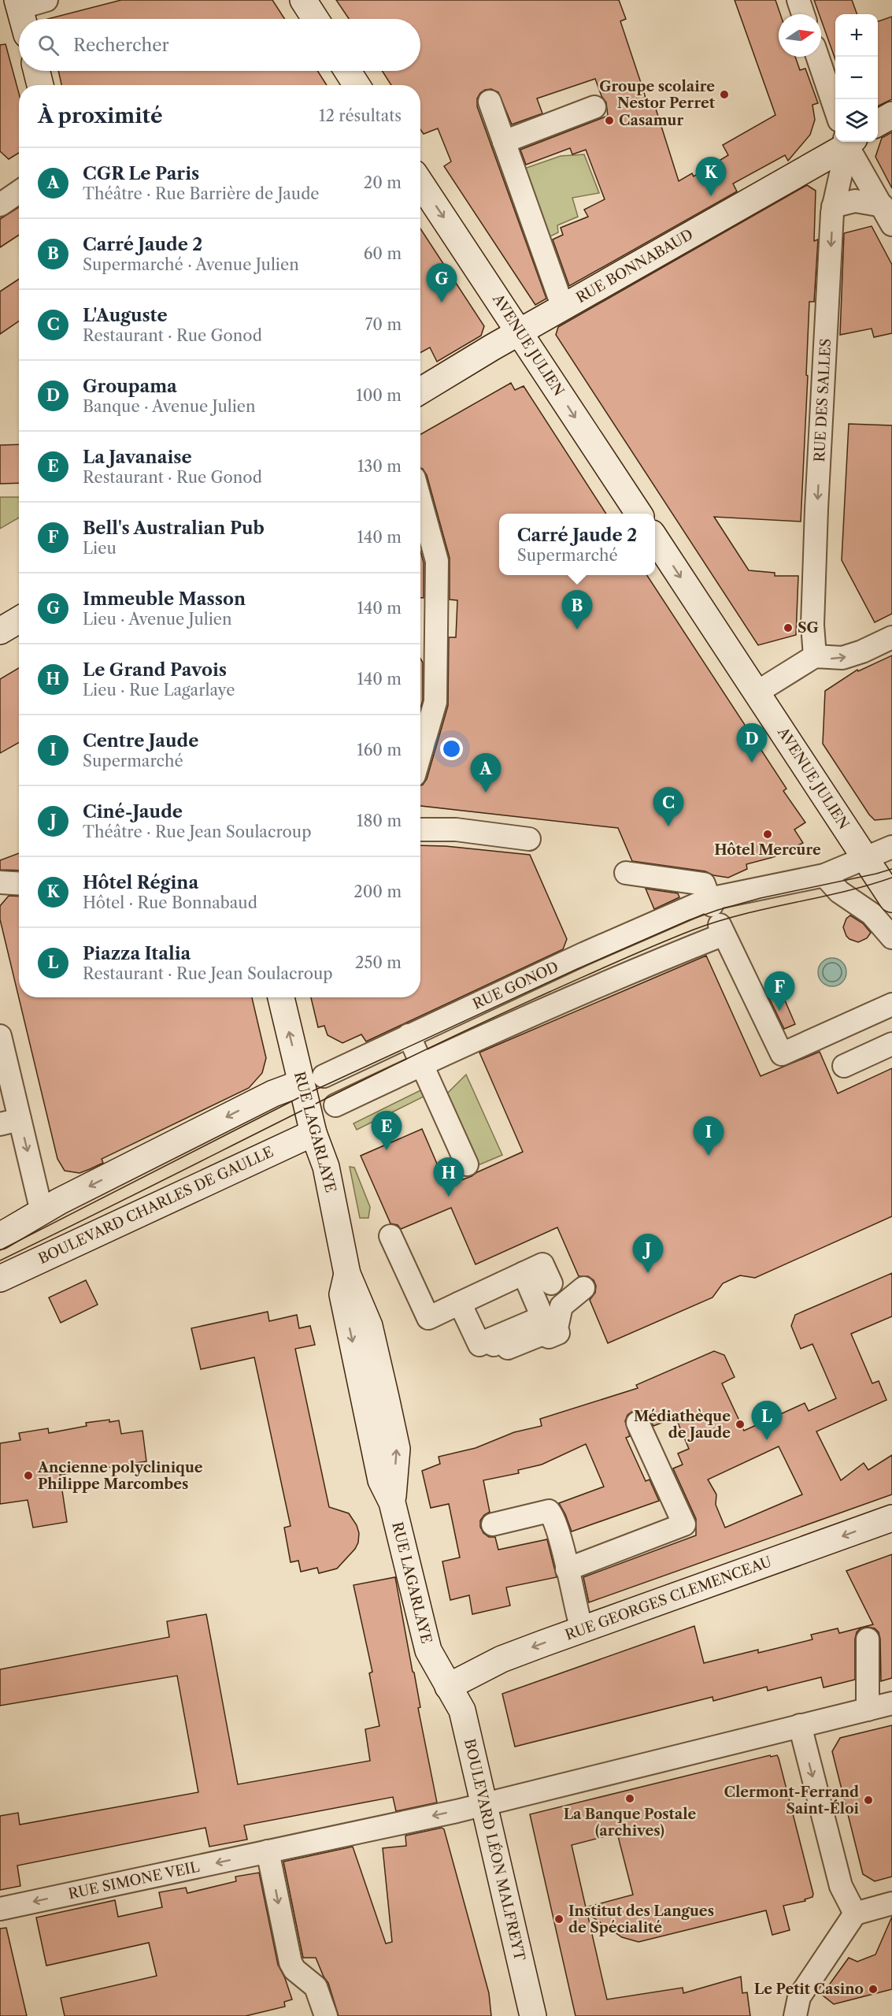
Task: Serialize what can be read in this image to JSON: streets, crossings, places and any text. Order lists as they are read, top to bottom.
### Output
{
  "streets": {
    "main road": [
      "RUE BONNABAUD",
      "AVENUE JULIEN",
      "RUE LAGARLAYE",
      "BOULEVARD CHARLES DE GAULLE",
      "RUE GEORGES CLEMENCEAU",
      "BOULEVARD LÉON MALFREYT"
    ],
    "street": ["RUE DES SALLES", "RUE GONOD", "RUE SIMONE VEIL"]
  },
  "crossings": [
    ["RUE BONNABAUD", "AVENUE JULIEN"],
    ["AVENUE JULIEN", "RUE GONOD"],
    ["RUE GONOD", "RUE LAGARLAYE"],
    ["RUE LAGARLAYE", "BOULEVARD CHARLES DE GAULLE"],
    ["RUE LAGARLAYE", "RUE GEORGES CLEMENCEAU"],
    ["RUE LAGARLAYE", "BOULEVARD LÉON MALFREYT"],
    ["RUE GEORGES CLEMENCEAU", "BOULEVARD LÉON MALFREYT"],
    ["BOULEVARD LÉON MALFREYT", "RUE SIMONE VEIL"]
  ],
  "one_way": [
    "AVENUE JULIEN",
    "RUE DES SALLES",
    "RUE GEORGES CLEMENCEAU",
    "RUE SIMONE VEIL"
  ],
  "places": [
    "Groupe scolaire Nestor Perret",
    "Casamur",
    "SG",
    "Hôtel Mercure",
    "Médiathèque de Jaude",
    "Ancienne polyclinique Philippe Marcombes",
    "La Banque Postale (archives)",
    "Clermont-Ferrand Saint-Éloi",
    "Institut des Langues de Spécialité",
    "Le Petit Casino"
  ],
  "north": "right",
  "page": {
    "map_buttons": ["+", "−"],
    "search": "Rechercher",
    "heading": ["À proximité", "12 résultats"],
    "list": [
      {
        "mark": "A",
        "name": "CGR Le Paris",
        "note": "Théâtre · Rue Barrière de Jaude",
        "value": "20 m"
      },
      {
        "mark": "B",
        "name": "Carré Jaude 2",
        "note": "Supermarché · Avenue Julien",
        "value": "60 m"
      },
      {
        "mark": "C",
        "name": "L'Auguste",
        "note": "Restaurant · Rue Gonod",
        "value": "70 m"
      },
      {
        "mark": "D",
        "name": "Groupama",
        "note": "Banque · Avenue Julien",
        "value": "100 m"
      },
      {
        "mark": "E",
        "name": "La Javanaise",
        "note": "Restaurant · Rue Gonod",
        "value": "130 m"
      },
      {
        "mark": "F",
        "name": "Bell's Australian Pub",
        "note": "Lieu",
        "value": "140 m"
      },
      {
        "mark": "G",
        "name": "Immeuble Masson",
        "note": "Lieu · Avenue Julien",
        "value": "140 m"
      },
      {
        "mark": "H",
        "name": "Le Grand Pavois",
        "note": "Lieu · Rue Lagarlaye",
        "value": "140 m"
      },
      {
        "mark": "I",
        "name": "Centre Jaude",
        "note": "Supermarché",
        "value": "160 m"
      },
      {
        "mark": "J",
        "name": "Ciné-Jaude",
        "note": "Théâtre · Rue Jean Soulacroup",
        "value": "180 m"
      },
      {
        "mark": "K",
        "name": "Hôtel Régina",
        "note": "Hôtel · Rue Bonnabaud",
        "value": "200 m"
      },
      {
        "mark": "L",
        "name": "Piazza Italia",
        "note": "Restaurant · Rue Jean Soulacroup",
        "value": "250 m"
      }
    ],
    "pins": [
      "K",
      "G",
      "B",
      "D",
      "A",
      "C",
      "F",
      "E",
      "I",
      "H",
      "J",
      "L"
    ],
    "popup": ["Carré Jaude 2", "Supermarché"]
  }
}
